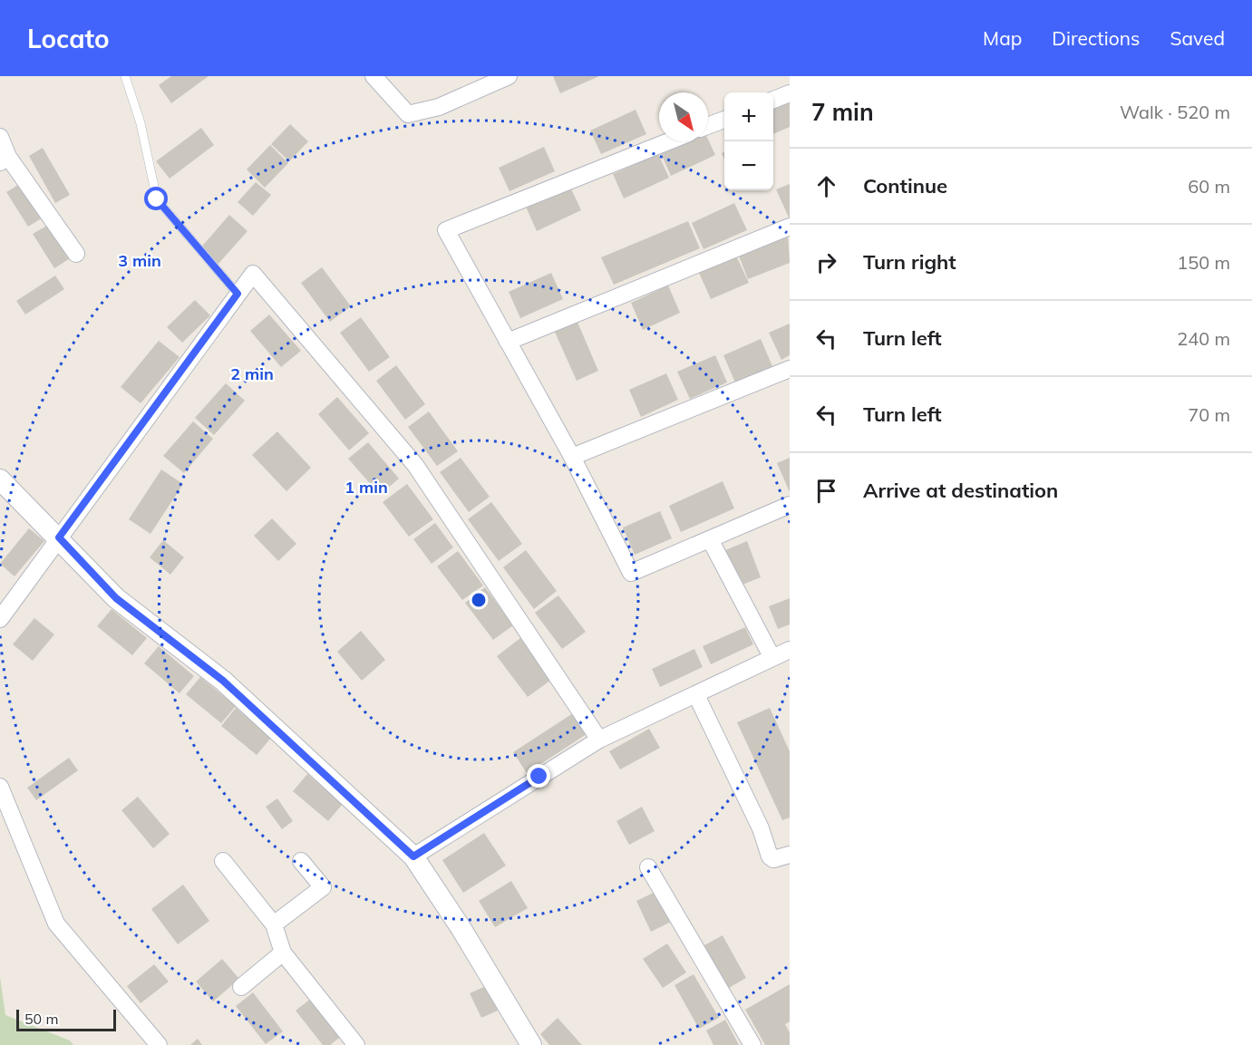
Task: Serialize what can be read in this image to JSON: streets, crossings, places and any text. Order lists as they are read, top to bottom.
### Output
{
  "scale_bar": "50 m",
  "north": "bottom right",
  "page": {
    "header": "Locato",
    "nav": ["Map", "Directions", "Saved"],
    "heading": ["7 min", "Walk · 520 m"],
    "map_buttons": ["+", "−"],
    "list": [
      ["Continue", "60 m"],
      ["Turn right", "150 m"],
      ["Turn left", "240 m"],
      ["Turn left", "70 m"],
      "Arrive at destination"
    ],
    "scale": "50 m"
  },
  "rings": ["3 min", "2 min", "1 min"]
}
